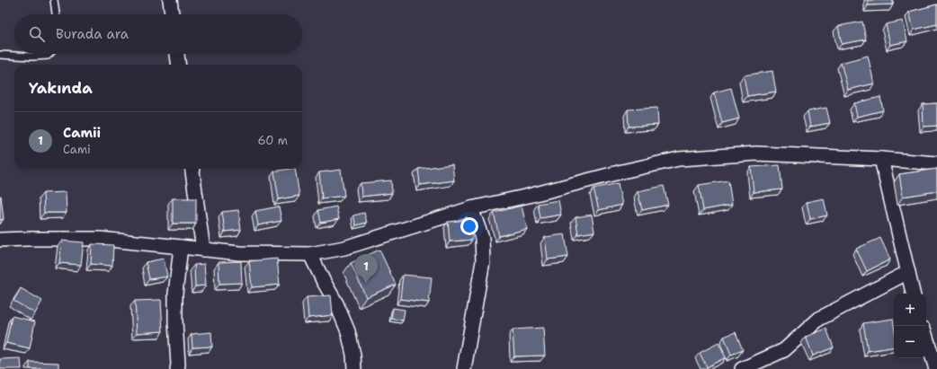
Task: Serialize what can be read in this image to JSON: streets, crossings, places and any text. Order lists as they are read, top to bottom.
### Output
{
  "page": {
    "search": "Burada ara",
    "heading": "Yakında",
    "list": [
      {
        "mark": "1",
        "name": "Camii",
        "note": "Cami",
        "value": "60 m"
      }
    ],
    "pins": "1",
    "map_buttons": ["+", "−"]
  }
}
